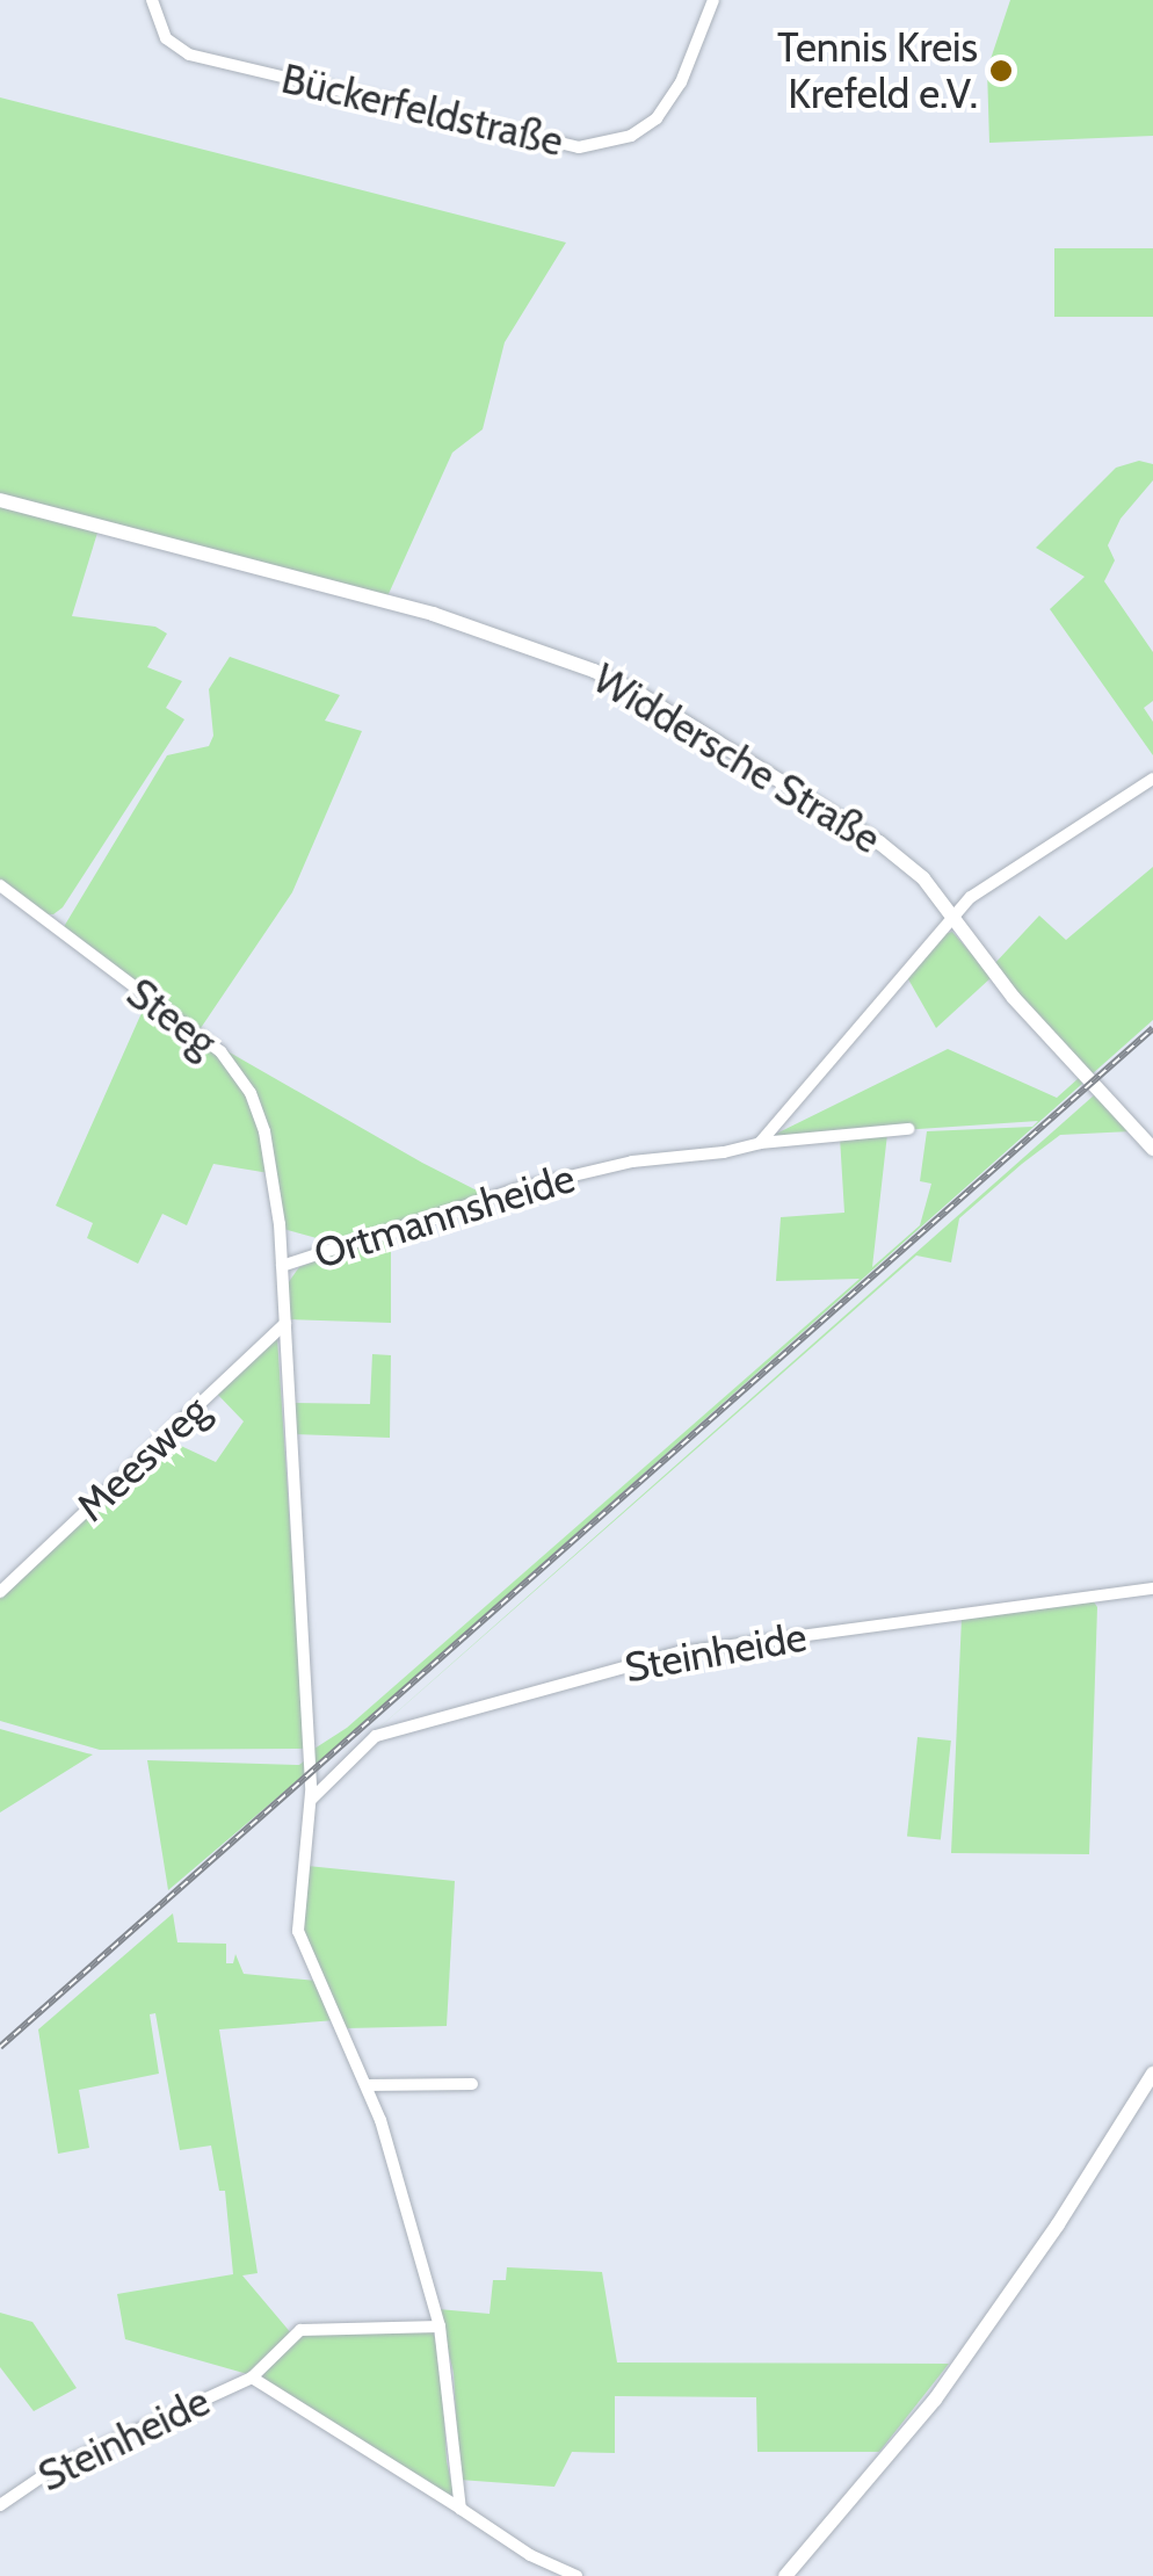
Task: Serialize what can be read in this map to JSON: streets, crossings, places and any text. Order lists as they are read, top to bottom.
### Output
{
  "streets": {
    "street": [
      "Bückerfeldstraße",
      "Widdersche Straße",
      "Steeg",
      "Ortmannsheide",
      "Meesweg",
      "Steinheide"
    ]
  },
  "crossings": [
    ["Steeg", "Ortmannsheide"],
    ["Ortmannsheide", "Meesweg"],
    ["Ortmannsheide", "Steinheide"]
  ],
  "places": ["Tennis Kreis Krefeld e.V."]
}
